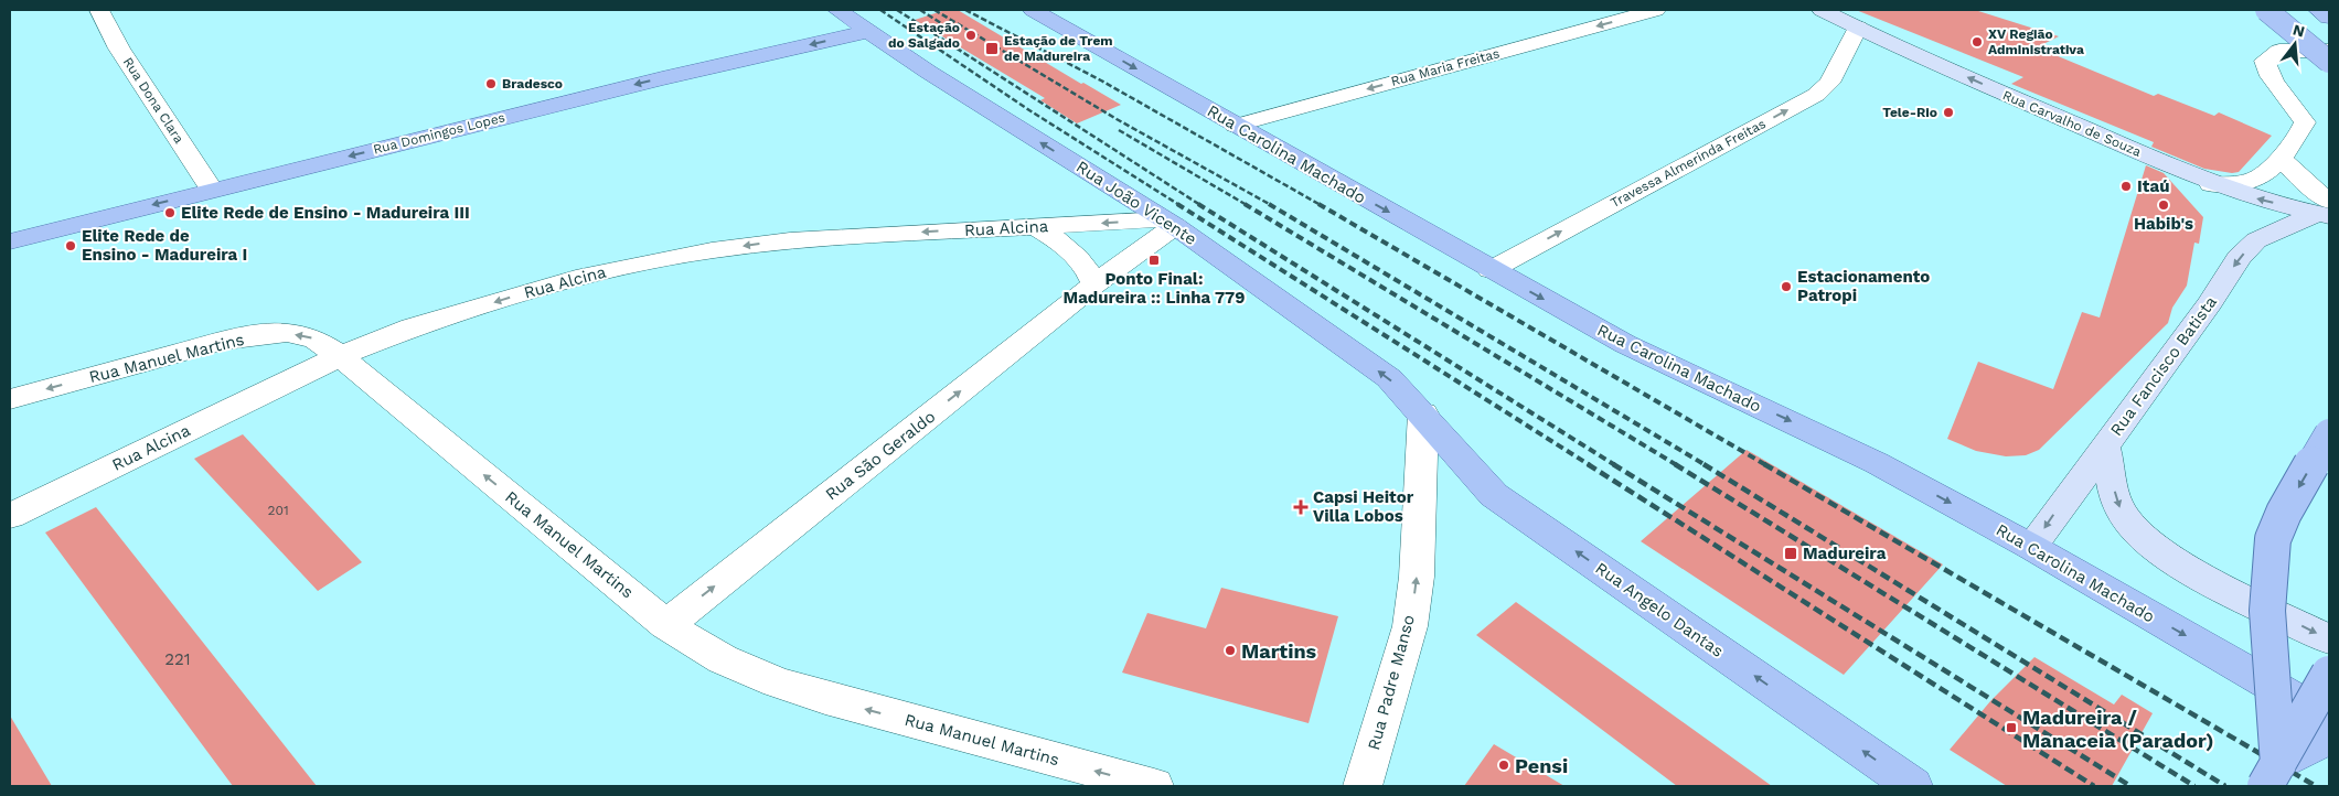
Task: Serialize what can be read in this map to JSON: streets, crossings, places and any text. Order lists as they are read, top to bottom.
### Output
{
  "streets": {
    "main road": [
      "Rua Carvalho de Souza",
      "Rua Domingos Lopes",
      "Rua Carolina Machado",
      "Rua João Vicente",
      "Rua Fancisco Batista",
      "Rua Angelo Dantas"
    ],
    "street": [
      "Rua Maria Freitas",
      "Rua Dona Clara",
      "Travessa Almerinda Freitas",
      "Rua Alcina",
      "Rua Manuel Martins",
      "Rua São Geraldo",
      "Rua Padre Manso"
    ]
  },
  "crossings": [
    ["Rua Maria Freitas", "Rua Carolina Machado"],
    ["Rua Dona Clara", "Rua Domingos Lopes"],
    ["Rua Carvalho de Souza", "Travessa Almerinda Freitas"],
    ["Rua Carvalho de Souza", "Rua Fancisco Batista"],
    ["Rua Domingos Lopes", "Rua João Vicente"],
    ["Rua Carolina Machado", "Travessa Almerinda Freitas"],
    ["Rua Carolina Machado", "Rua Fancisco Batista"],
    ["Rua João Vicente", "Rua Alcina"],
    ["Rua João Vicente", "Rua São Geraldo"],
    ["Rua João Vicente", "Rua Angelo Dantas"],
    ["Rua João Vicente", "Rua Padre Manso"],
    ["Rua Alcina", "Rua Manuel Martins"],
    ["Rua Alcina", "Rua São Geraldo"],
    ["Rua Manuel Martins", "Rua São Geraldo"],
    ["Rua Angelo Dantas", "Rua Padre Manso"]
  ],
  "one_way": [
    "Rua Maria Freitas",
    "Rua Carvalho de Souza",
    "Rua Domingos Lopes",
    "Rua Carolina Machado",
    "Travessa Almerinda Freitas",
    "Rua João Vicente",
    "Rua Alcina",
    "Rua Manuel Martins",
    "Rua Fancisco Batista",
    "Rua São Geraldo",
    "Rua Angelo Dantas",
    "Rua Padre Manso"
  ],
  "places": {
    "other": [
      "Estação do Salgado",
      "XV Região Administrativa",
      "Bradesco",
      "Tele-Rio",
      "Itaú",
      "Habib's",
      "Elite Rede de Ensino - Madureira III",
      "Elite Rede de Ensino - Madureira I",
      "Estacionamento Patropi",
      "Martins",
      "Pensi"
    ],
    "transit": [
      "Estação de Trem de Madureira",
      "Ponto Final: Madureira :: Linha 779",
      "Madureira",
      "Madureira / Manaceia (Parador)"
    ],
    "health": ["Capsi Heitor Villa Lobos"]
  },
  "house_numbers": ["201", "221"],
  "north": "top"
}
